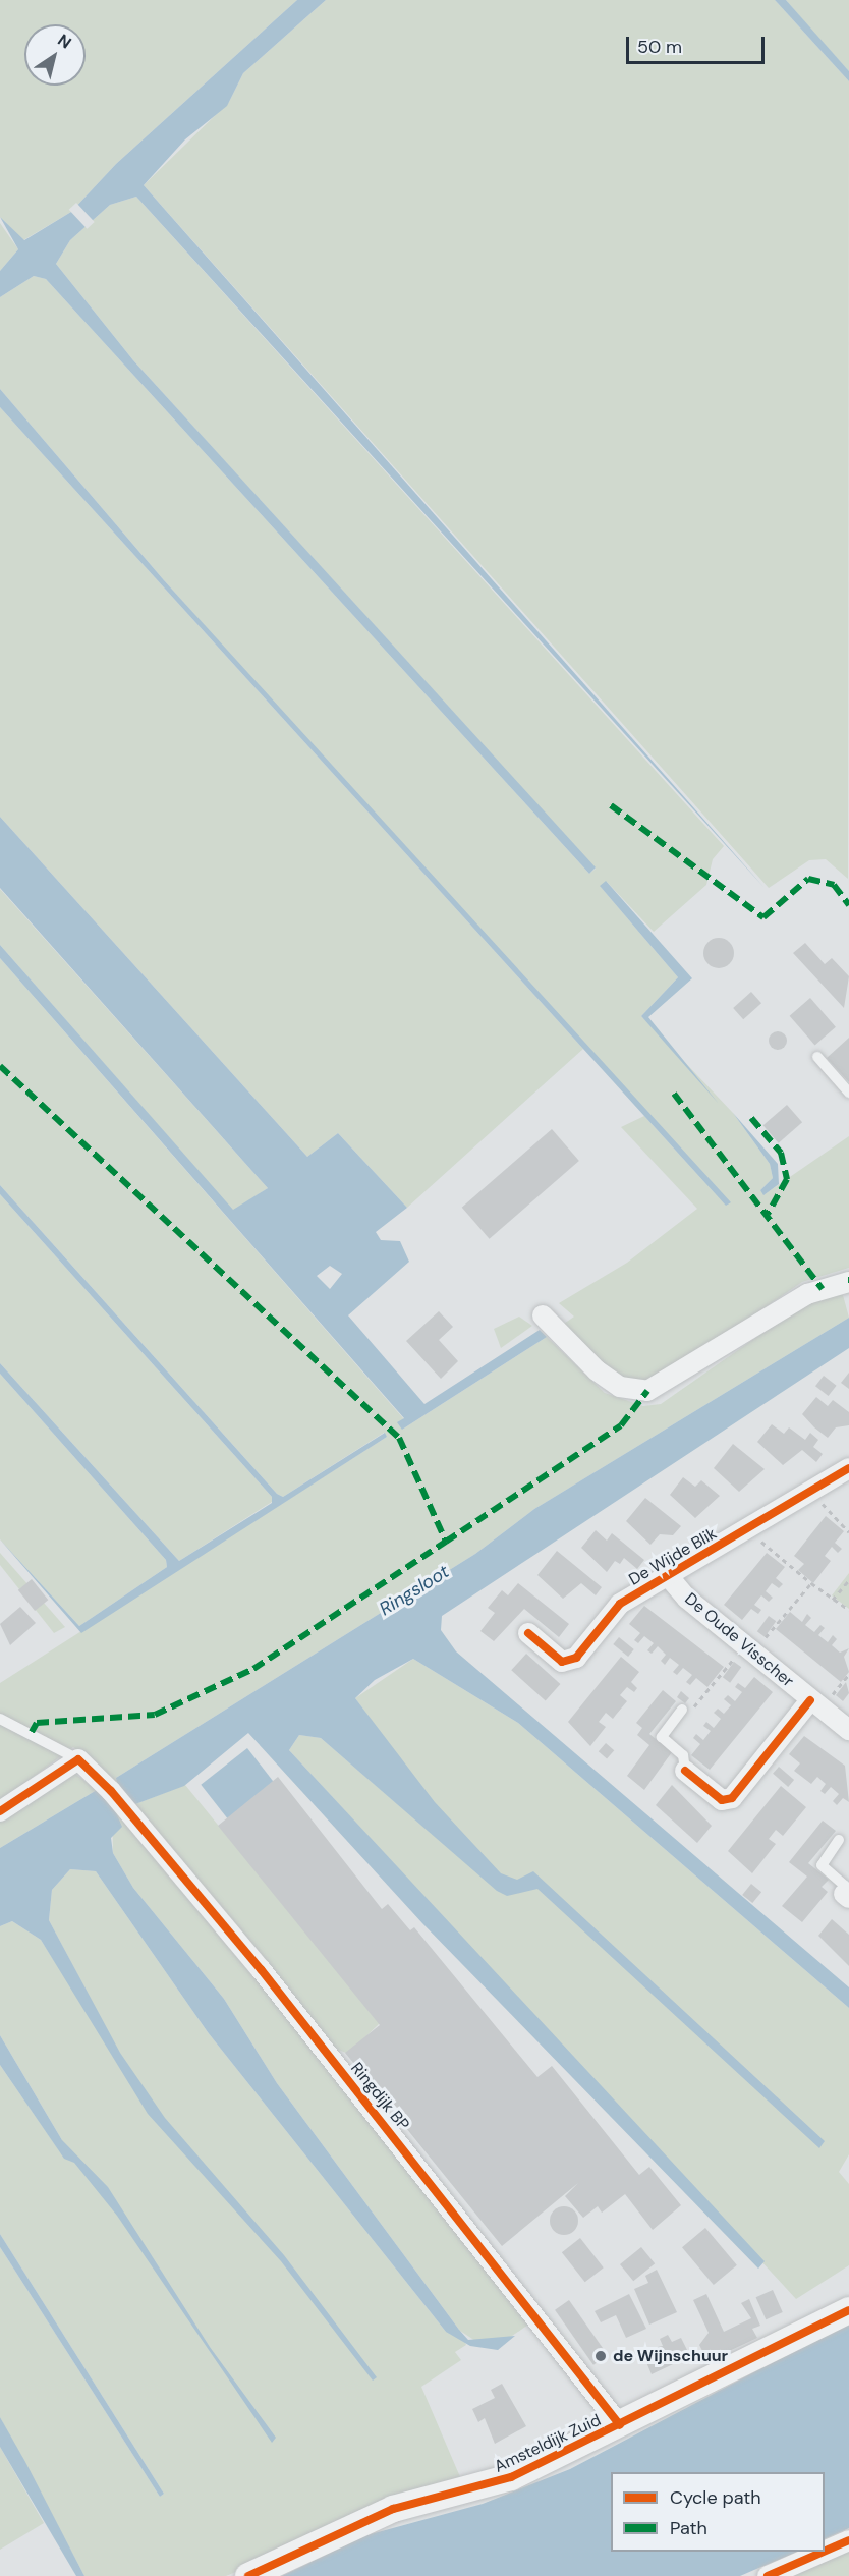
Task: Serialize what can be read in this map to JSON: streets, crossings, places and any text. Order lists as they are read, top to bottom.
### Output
{
  "streets": {
    "street": [
      "De Wijde Blik",
      "De Oude Visscher",
      "Ringdijk BP",
      "Amsteldijk Zuid"
    ]
  },
  "crossings": [
    ["De Wijde Blik", "De Oude Visscher"],
    ["Ringdijk BP", "Amsteldijk Zuid"]
  ],
  "water": ["Ringsloot"],
  "places": ["de Wijnschuur"],
  "legend": ["Cycle path", "Path"],
  "scale_bar": "50 m",
  "north": "top right"
}
